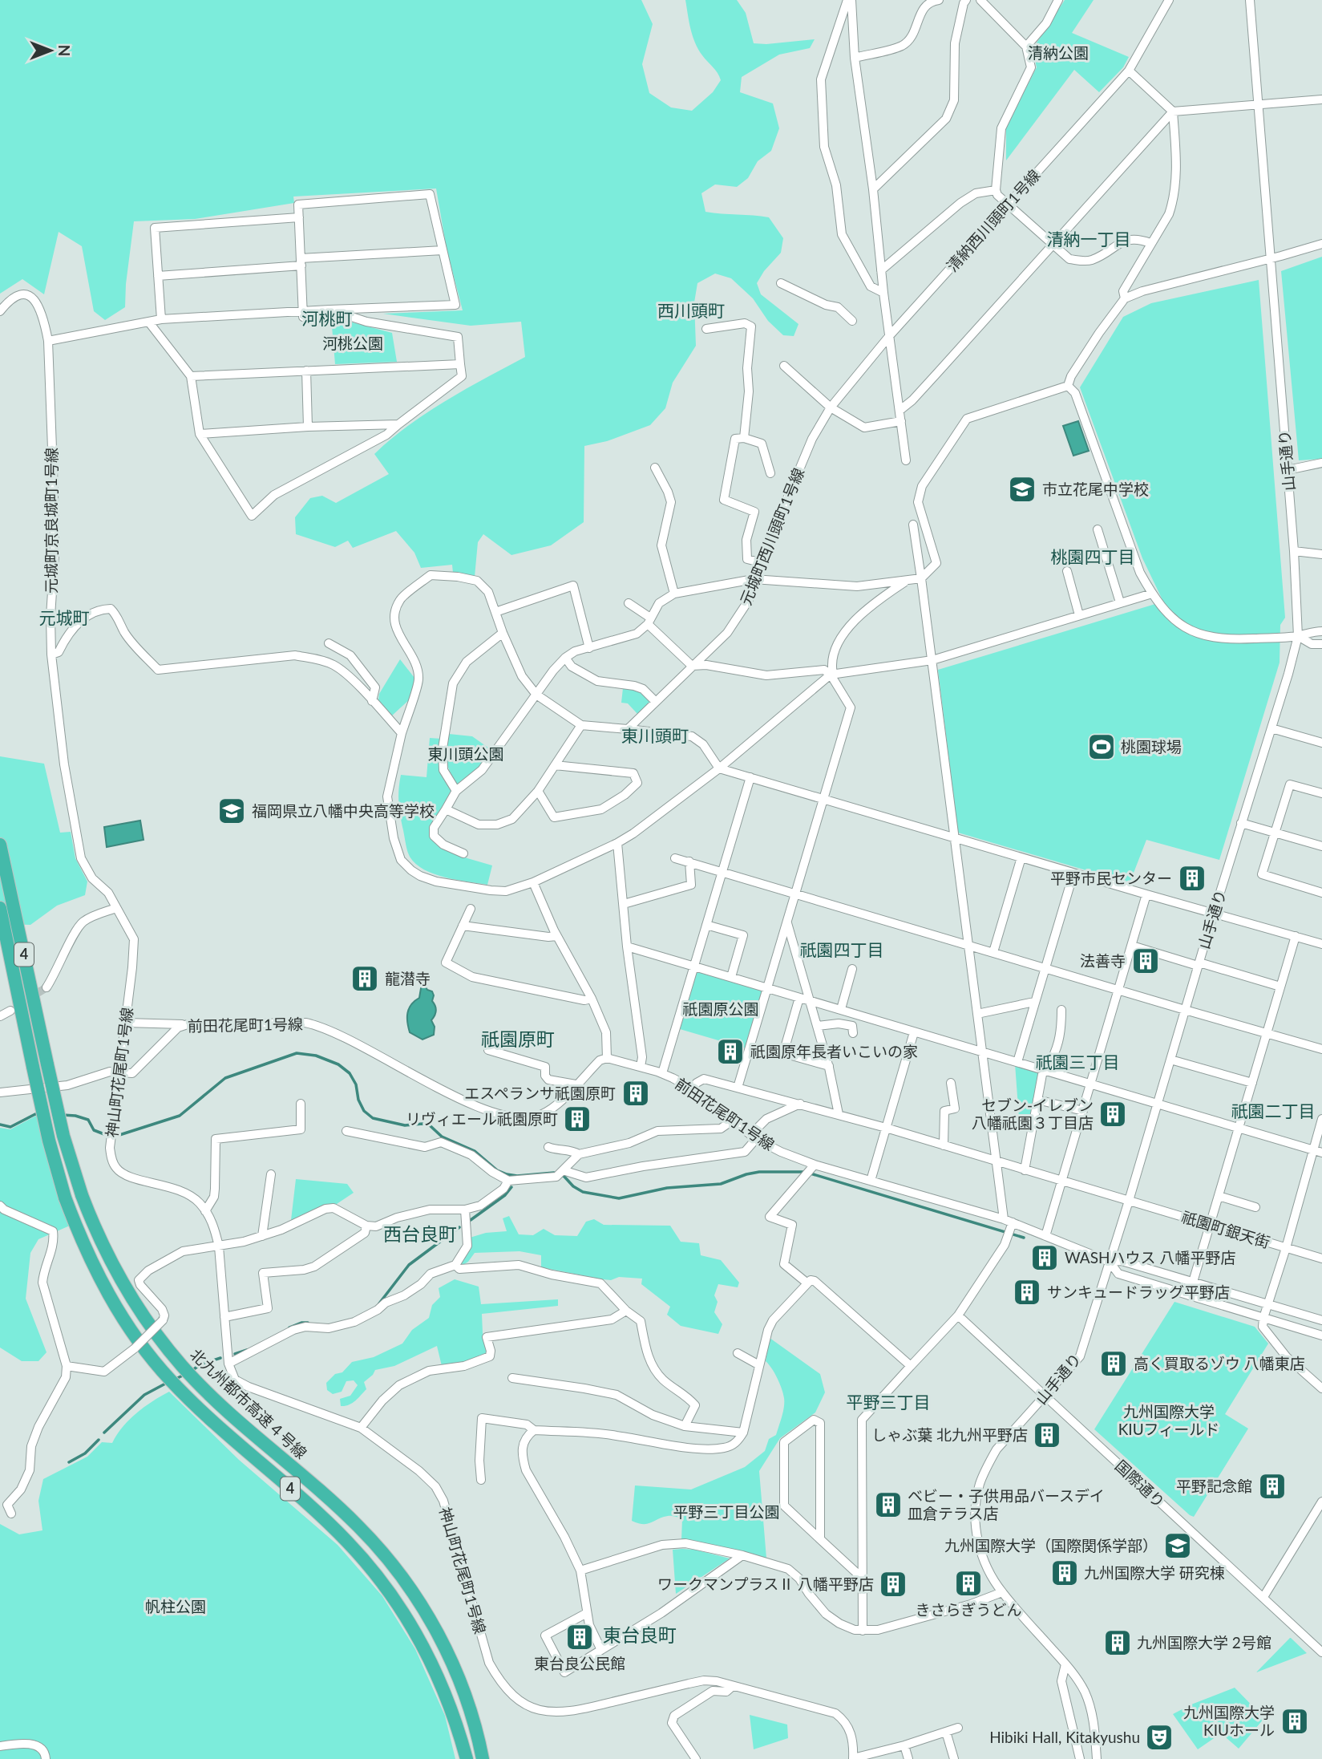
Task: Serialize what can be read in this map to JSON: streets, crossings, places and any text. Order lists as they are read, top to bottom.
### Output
{
  "streets": {
    "highway": ["4", "北九州都市高速４号線"],
    "street": [
      "清納西川頭町1号線",
      "山手通り",
      "元城町京良城町1号線",
      "元城町西川頭町1号線",
      "前田花尾町1号線",
      "神山町花尾町1号線",
      "祇園町銀天街",
      "国際通り"
    ]
  },
  "crossings": [
    ["清納西川頭町1号線", "元城町西川頭町1号線"],
    ["山手通り", "前田花尾町1号線"],
    ["山手通り", "祇園町銀天街"],
    ["山手通り", "国際通り"],
    ["元城町京良城町1号線", "神山町花尾町1号線"],
    ["前田花尾町1号線", "神山町花尾町1号線"],
    ["前田花尾町1号線", "祇園町銀天街"]
  ],
  "districts": [
    "清納一丁目",
    "西川頭町",
    "河桃町",
    "桃園四丁目",
    "元城町",
    "東川頭町",
    "祇園四丁目",
    "祇園原町",
    "祇園三丁目",
    "祇園二丁目",
    "西台良町",
    "平野三丁目",
    "東台良町"
  ],
  "parks": [
    "清納公園",
    "河桃公園",
    "東川頭公園",
    "祇園原公園",
    "九州国際大学 KIUフィールド",
    "平野三丁目公園",
    "帆柱公園"
  ],
  "places": {
    "school or university": ["市立花尾中学校", "福岡県立八幡中央高等学校", "九州国際大学（国際関係学部）"],
    "sports": ["桃園球場"],
    "building": [
      "平野市民センター",
      "法善寺",
      "龍潜寺",
      "祇園原年長者いこいの家",
      "エスペランサ祇園原町",
      "セブン-イレブン 八幡祇園３丁目店",
      "リヴィエール祇園原町",
      "WASHハウス 八幡平野店",
      "サンキュードラッグ平野店",
      "高く買取るゾウ 八幡東店",
      "しゃぶ葉 北九州平野店",
      "平野記念館",
      "ベビー・子供用品バースデイ 皿倉テラス店",
      "九州国際大学 研究棟",
      "きさらぎうどん",
      "ワークマンプラスⅡ 八幡平野店",
      "東台良公民館",
      "九州国際大学 2号館",
      "九州国際大学 KIUホール"
    ],
    "theatre": ["Hibiki Hall, Kitakyushu"]
  },
  "north": "right"
}
